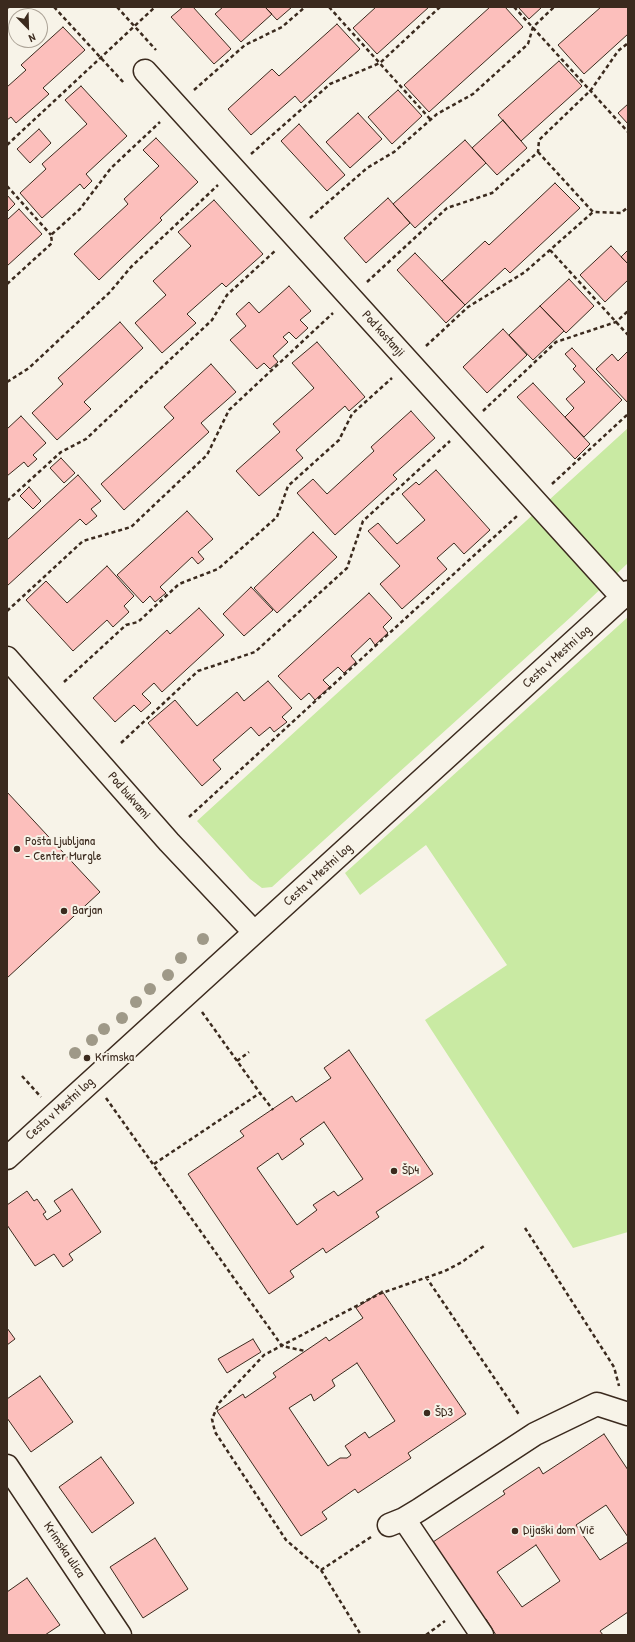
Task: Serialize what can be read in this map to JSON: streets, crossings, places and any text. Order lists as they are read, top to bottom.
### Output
{
  "streets": {
    "street": [
      "Pod kostanji",
      "Cesta v Mestni log",
      "Pod bukvami",
      "Krimska ulica"
    ]
  },
  "crossings": [
    ["Pod kostanji", "Cesta v Mestni log"],
    ["Cesta v Mestni log", "Pod bukvami"]
  ],
  "places": [
    "Pošta Ljubljana - Center Murgle",
    "Barjan",
    "Krimska",
    "ŠD4",
    "ŠD3",
    "Dijaški dom Vič"
  ],
  "north": "bottom right"
}
